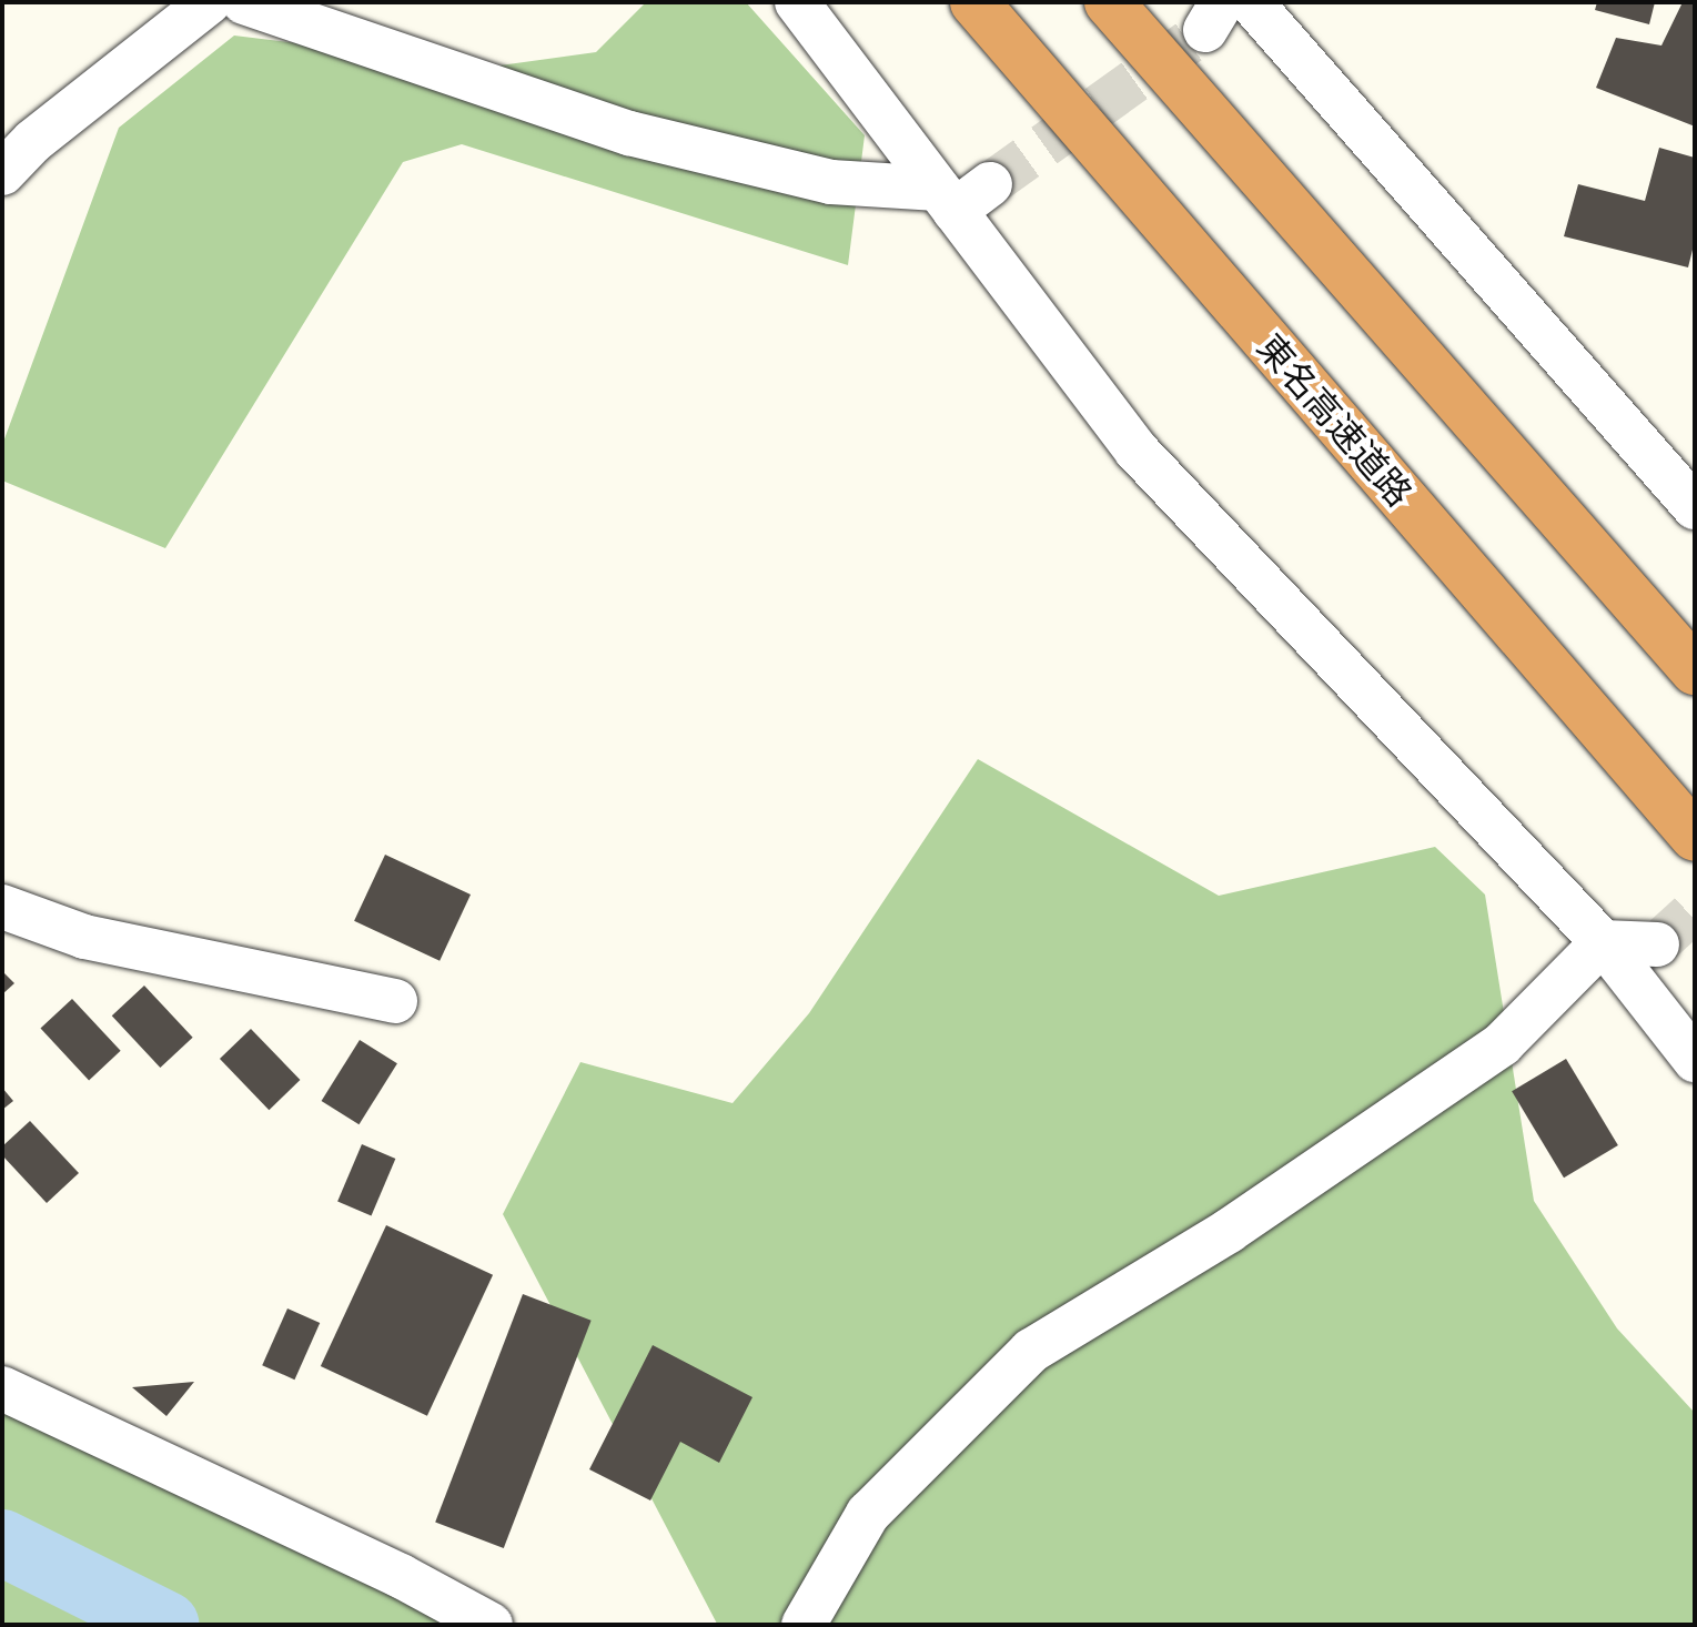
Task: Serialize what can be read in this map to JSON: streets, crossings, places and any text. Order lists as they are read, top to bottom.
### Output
{
  "streets": {
    "highway": ["東名高速道路"]
  }
}
